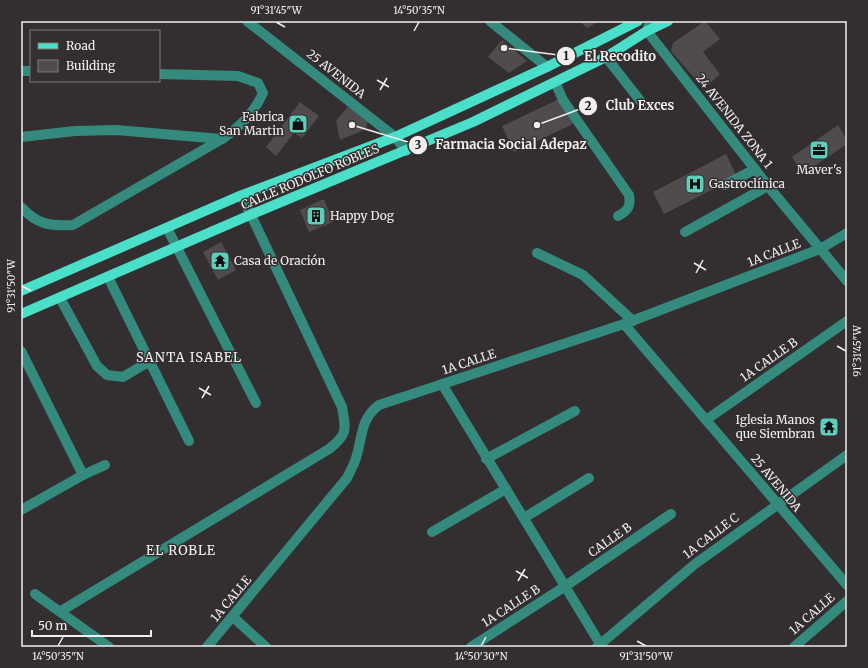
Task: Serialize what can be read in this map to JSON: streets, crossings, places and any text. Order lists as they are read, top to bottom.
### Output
{
  "streets": {
    "main road": ["CALLE RODOLFO ROBLES"],
    "street": [
      "25 AVENIDA",
      "24 AVENIDA ZONA 1",
      "1A CALLE",
      "1A CALLE B",
      "1A CALLE C",
      "CALLE B"
    ]
  },
  "crossings": [
    ["25 AVENIDA", "CALLE RODOLFO ROBLES"],
    ["25 AVENIDA", "1A CALLE"],
    ["25 AVENIDA", "1A CALLE B"],
    ["25 AVENIDA", "1A CALLE C"],
    ["24 AVENIDA ZONA 1", "CALLE RODOLFO ROBLES"],
    ["24 AVENIDA ZONA 1", "1A CALLE"],
    ["1A CALLE B", "CALLE B"]
  ],
  "districts": ["SANTA ISABEL", "EL ROBLE"],
  "places": {
    "other": ["El Recodito", "Farmacia Social Adepaz", "Club Exces"],
    "shop": ["Fabrica San Martin"],
    "office": ["Maver's"],
    "hospital": ["Gastroclínica"],
    "building": ["Happy Dog"],
    "temple": ["Casa de Oración", "Iglesia Manos que Siembran"]
  },
  "legend": ["Road", "Building"],
  "scale_bar": "50 m",
  "coordinates": [
    "91°31'45\"W",
    "14°50'35\"N",
    "91°31'50\"W",
    "14°50'30\"N"
  ]
}
